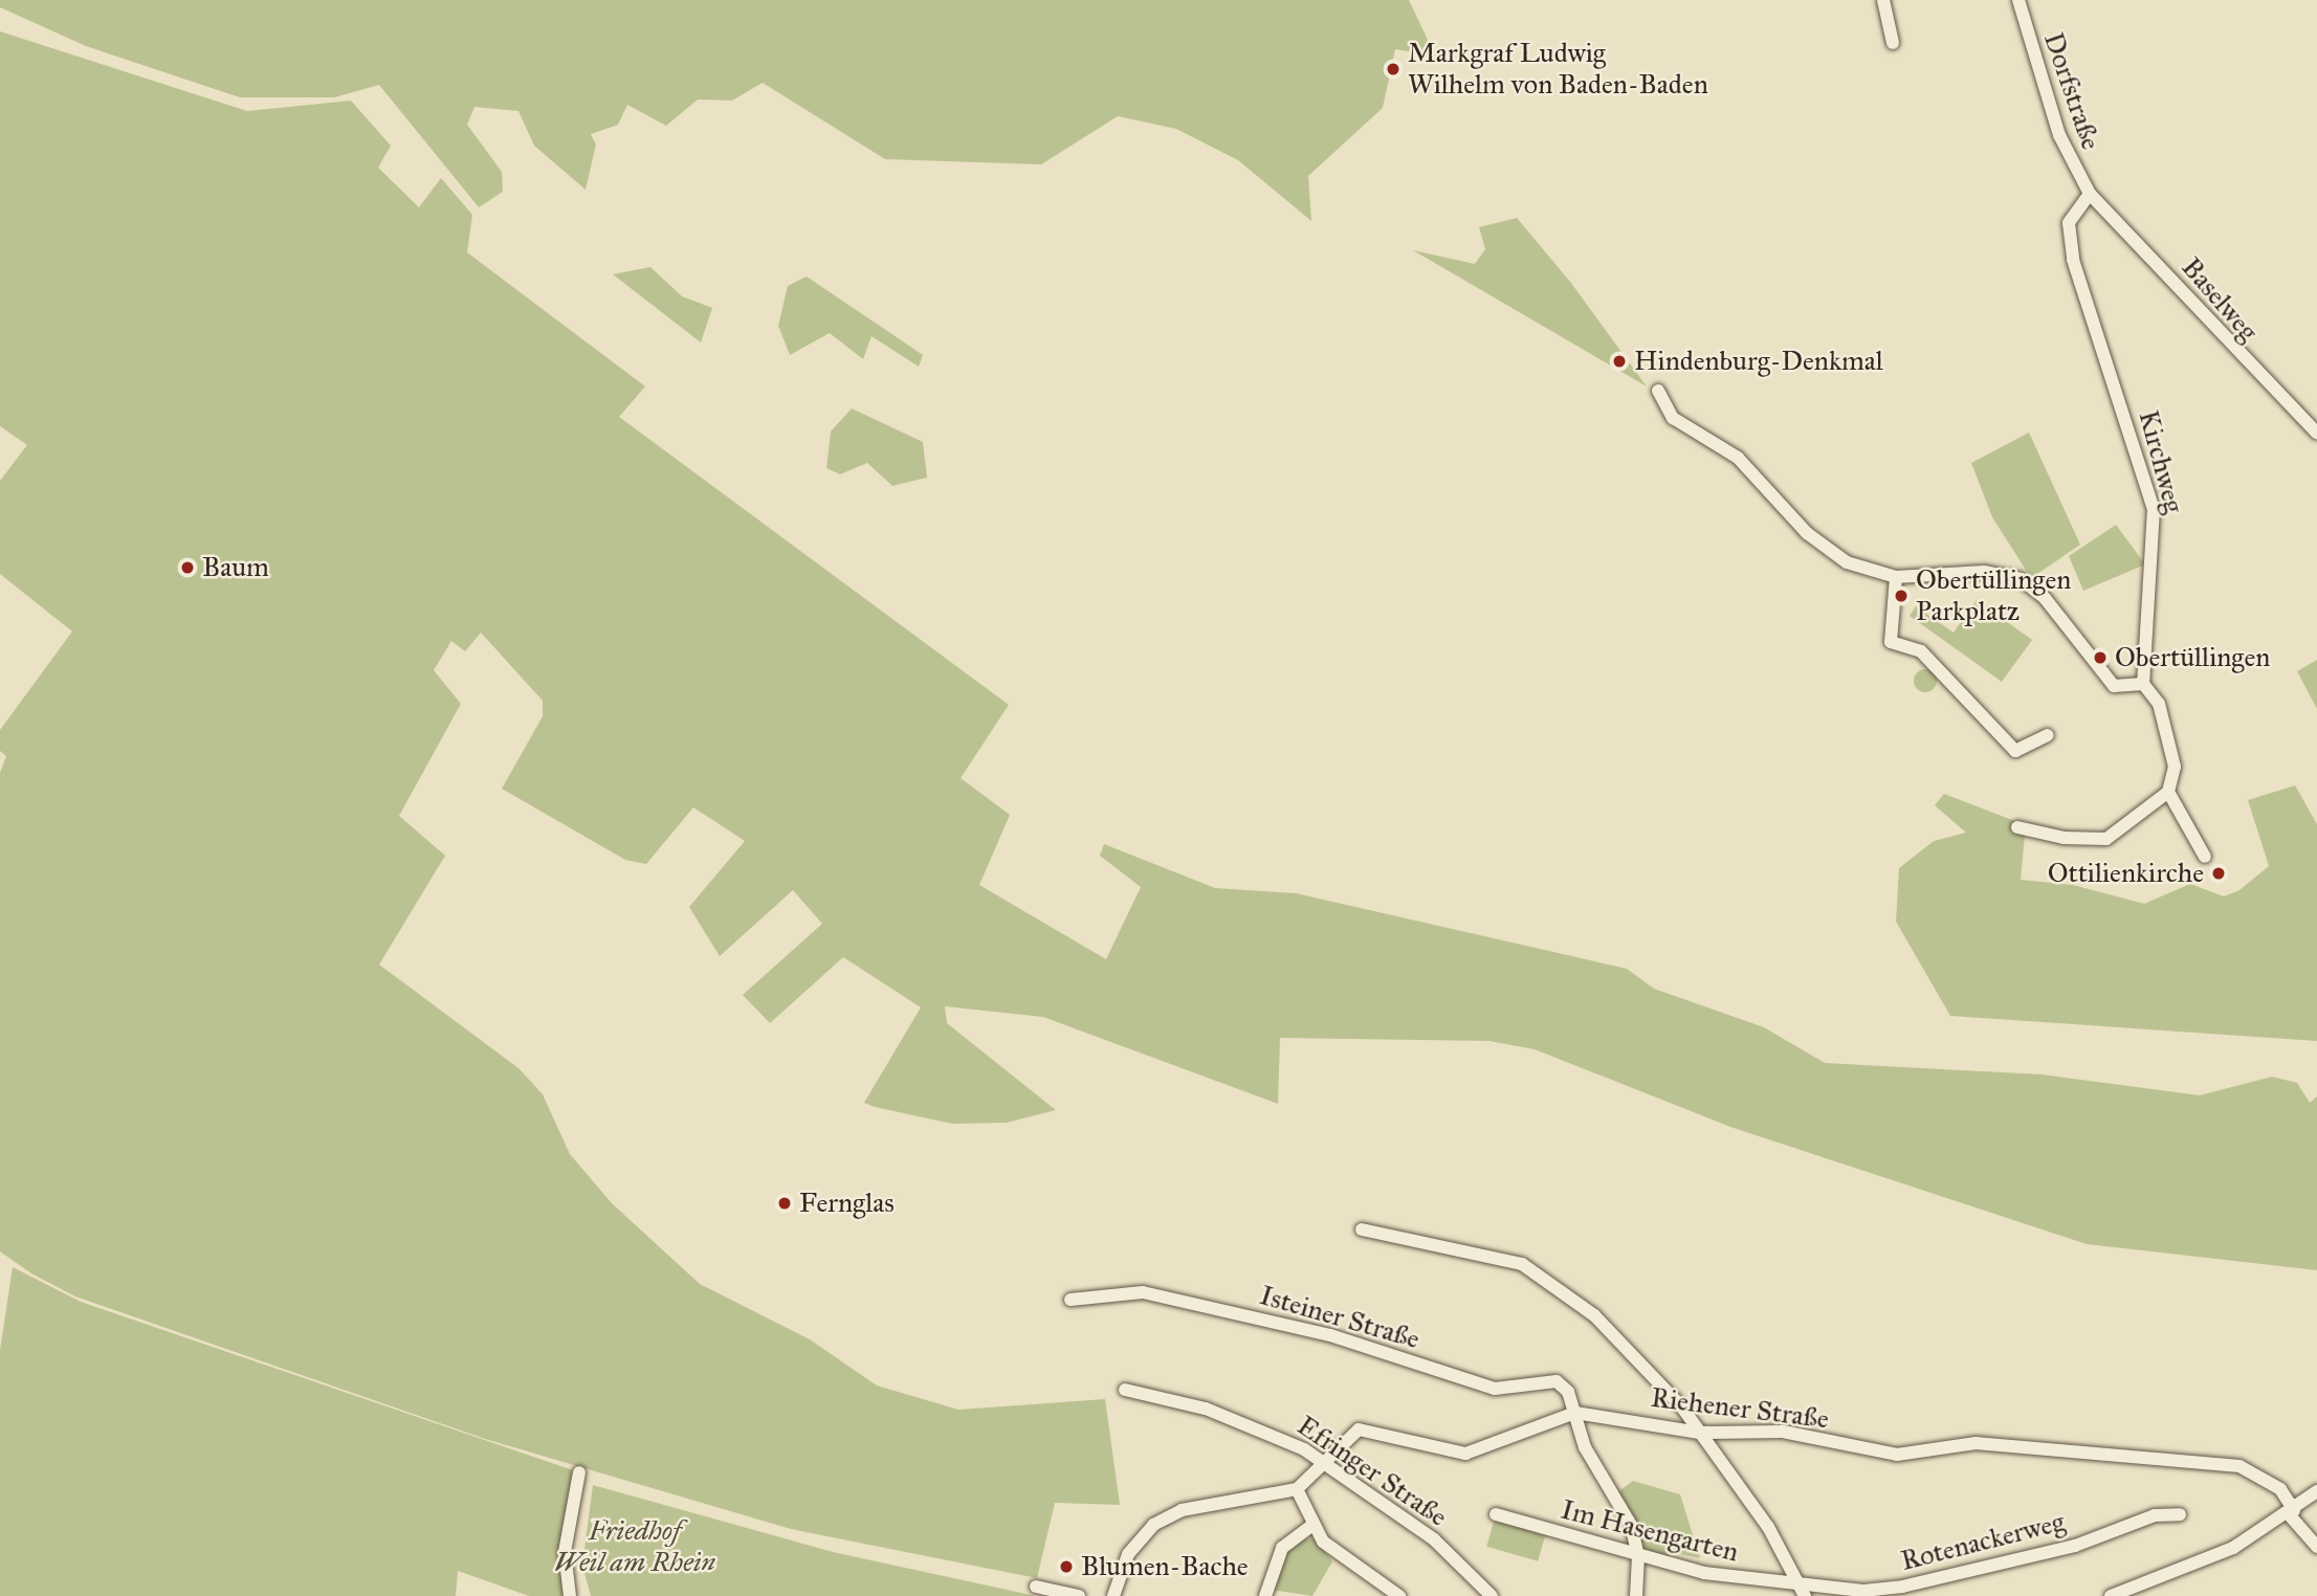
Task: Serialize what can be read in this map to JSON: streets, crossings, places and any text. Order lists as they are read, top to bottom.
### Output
{
  "streets": {
    "street": [
      "Dorfstraße",
      "Baselweg",
      "Kirchweg",
      "Isteiner Straße",
      "Riehener Straße",
      "Efringer Straße",
      "Im Hasengarten",
      "Rotenackerweg"
    ]
  },
  "crossings": [
    ["Dorfstraße", "Baselweg"],
    ["Dorfstraße", "Kirchweg"],
    ["Baselweg", "Kirchweg"],
    ["Isteiner Straße", "Riehener Straße"],
    ["Riehener Straße", "Efringer Straße"],
    ["Im Hasengarten", "Rotenackerweg"]
  ],
  "parks": ["Friedhof Weil am Rhein"],
  "places": [
    "Markgraf Ludwig Wilhelm von Baden-Baden",
    "Hindenburg-Denkmal",
    "Baum",
    "Obertüllingen Parkplatz",
    "Obertüllingen",
    "Ottilienkirche",
    "Fernglas",
    "Blumen-Bache"
  ]
}
